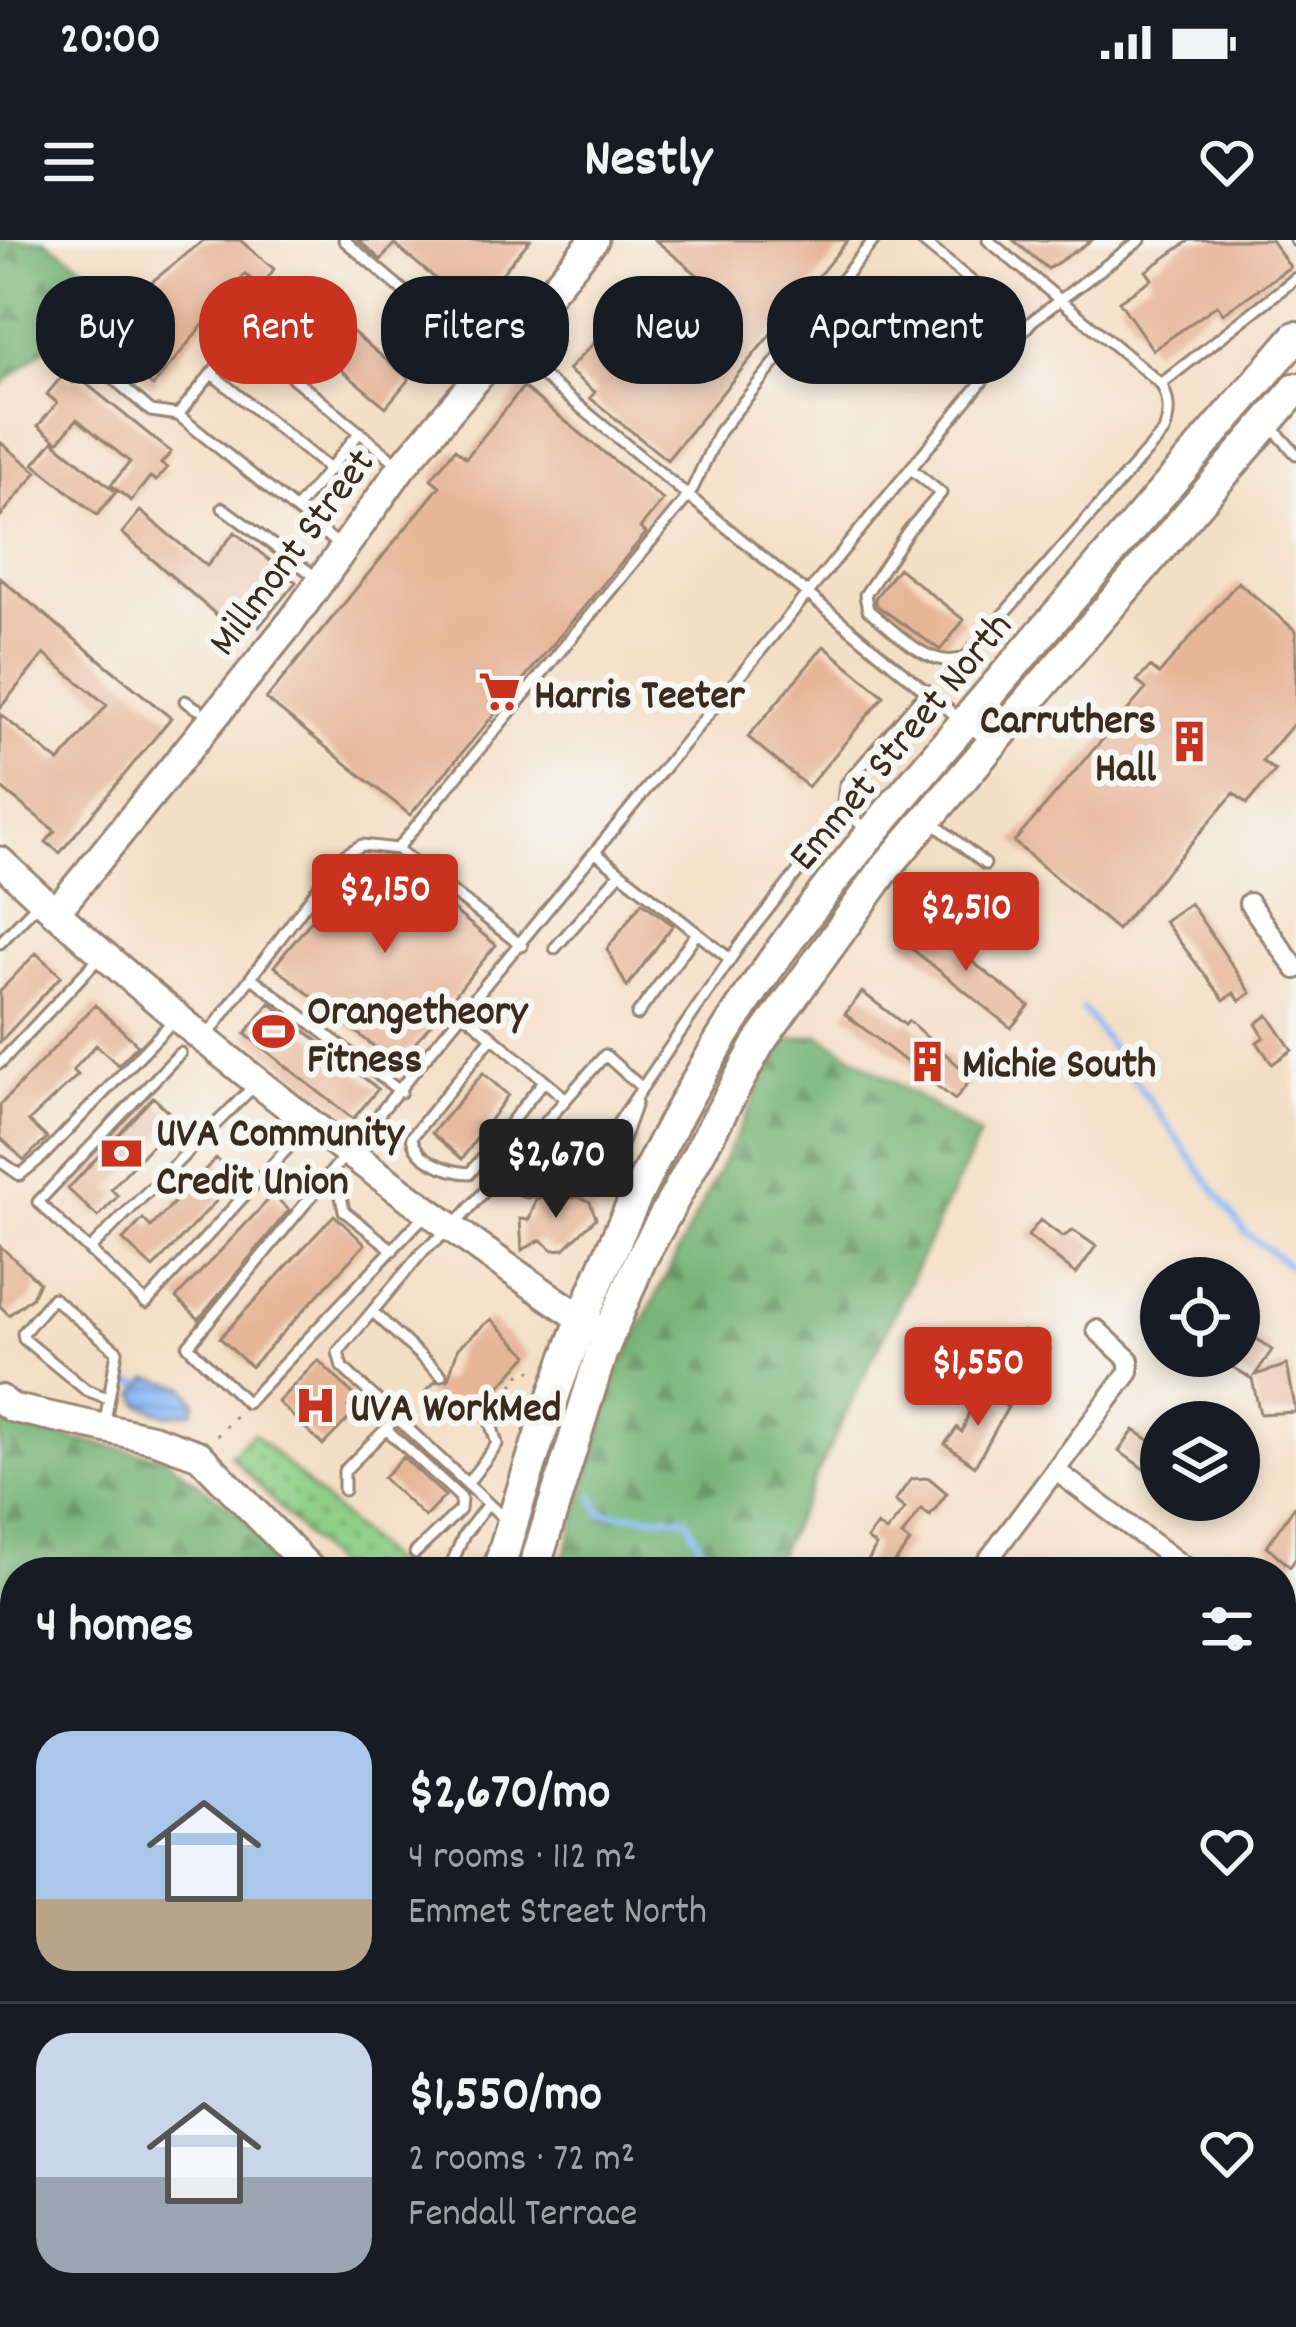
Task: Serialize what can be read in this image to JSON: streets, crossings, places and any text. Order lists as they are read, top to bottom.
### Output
{
  "streets": {
    "main road": ["Emmet Street North"],
    "street": ["Millmont Street"]
  },
  "places": {
    "supermarket": ["Harris Teeter"],
    "building": ["Carruthers Hall", "Michie South"],
    "sports": ["Orangetheory Fitness"],
    "bank": ["UVA Community Credit Union"],
    "hospital": ["UVA WorkMed"]
  },
  "page": {
    "status": "20:00",
    "header": "Nestly",
    "chip": [
      "Buy",
      "Rent",
      "Filters",
      "New",
      "Apartment"
    ],
    "price": [
      "$2,150",
      "$2,510",
      "$2,670",
      "$1,550"
    ],
    "heading": "4 homes",
    "list": [
      {
        "name": "$2,670/mo",
        "note": "4 rooms · 112 m² · Emmet Street North"
      },
      {
        "name": "$1,550/mo",
        "note": "2 rooms · 72 m² · Fendall Terrace"
      }
    ]
  }
}
